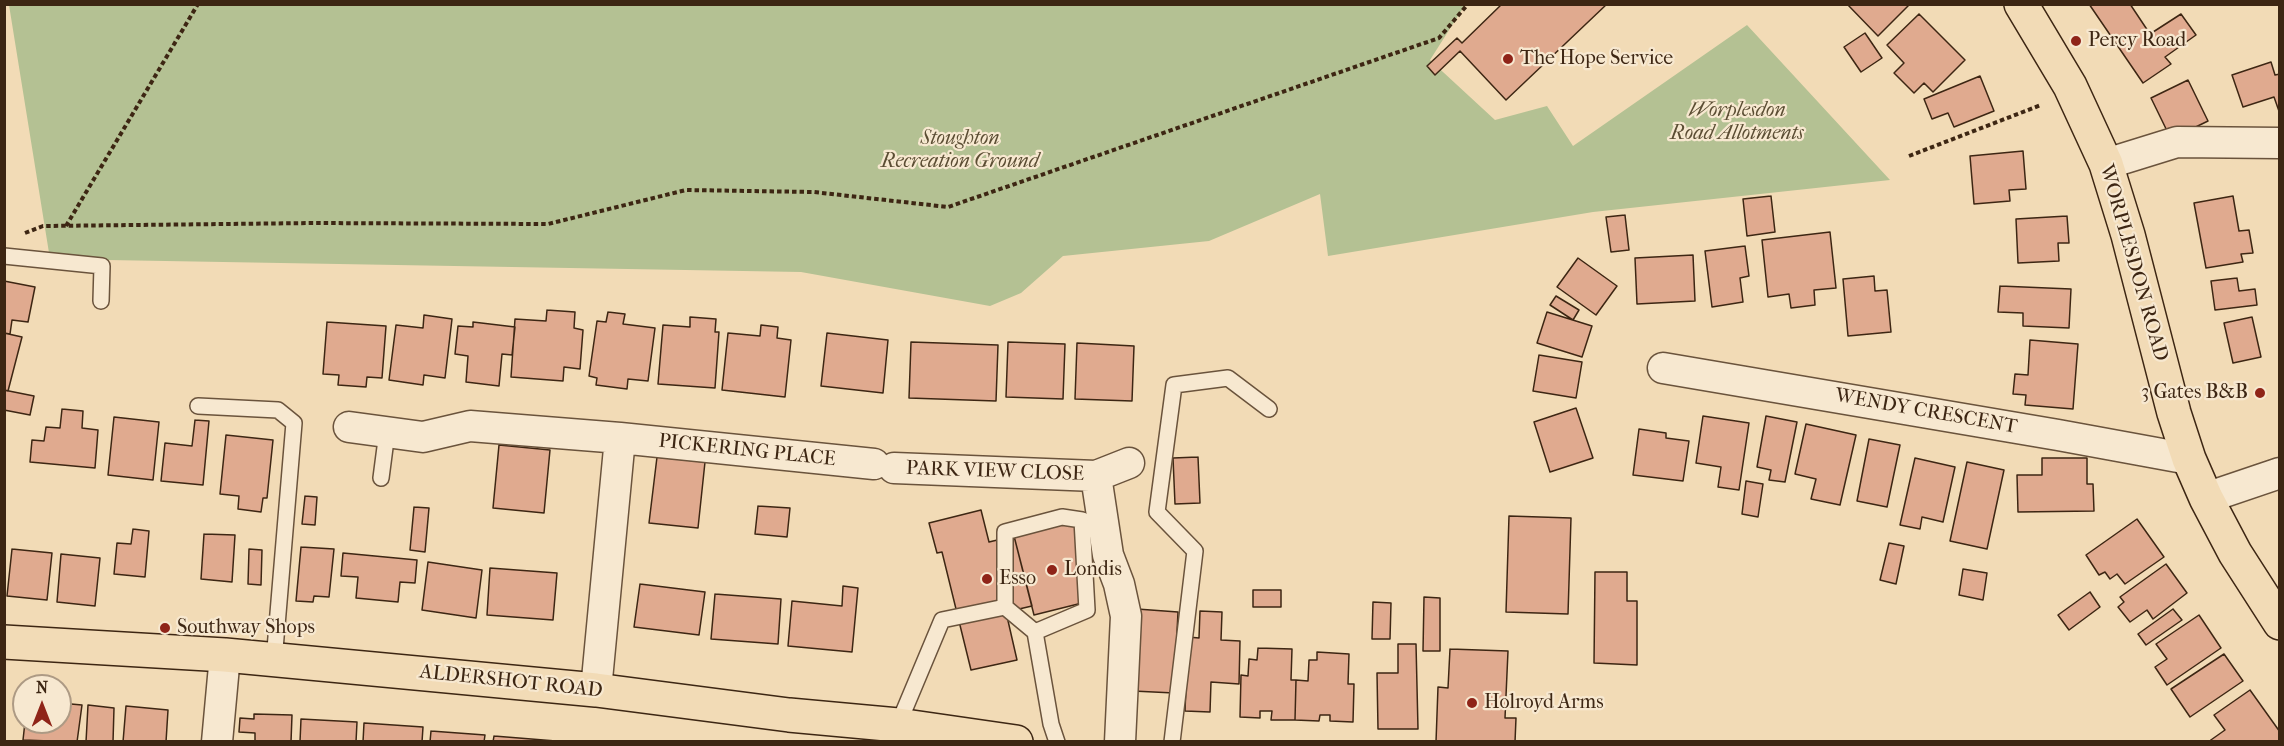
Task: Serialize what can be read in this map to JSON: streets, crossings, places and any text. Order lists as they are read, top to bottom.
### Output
{
  "streets": {
    "main road": ["WORPLESDON ROAD", "ALDERSHOT ROAD"],
    "street": ["WENDY CRESCENT", "PICKERING PLACE", "PARK VIEW CLOSE"]
  },
  "crossings": [
    ["WORPLESDON ROAD", "WENDY CRESCENT"],
    ["PICKERING PLACE", "PARK VIEW CLOSE"]
  ],
  "parks": ["Worplesdon Road Allotments", "Stoughton Recreation Ground"],
  "places": [
    "Percy Road",
    "The Hope Service",
    "3 Gates B&B",
    "Londis",
    "Esso",
    "Southway Shops",
    "Holroyd Arms"
  ],
  "north": "top"
}
